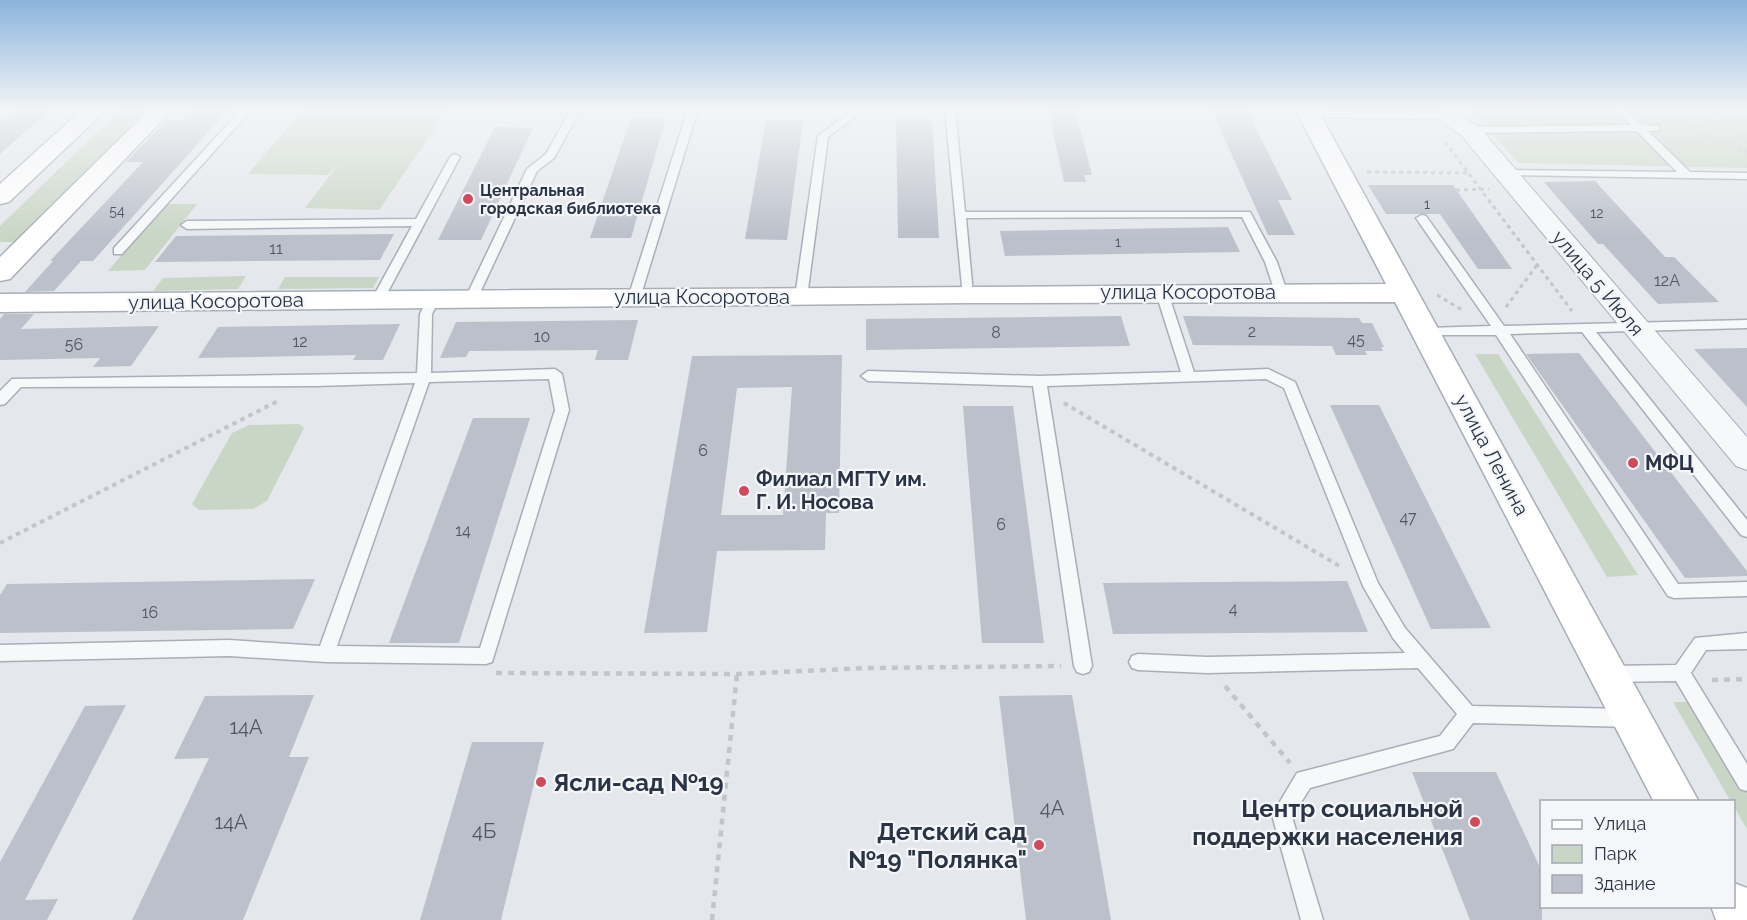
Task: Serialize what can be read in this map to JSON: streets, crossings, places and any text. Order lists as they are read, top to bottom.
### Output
{
  "streets": {
    "street": ["улица 5 Июля", "улица Косоротова", "улица Ленина"]
  },
  "crossings": [
    ["улица Косоротова", "улица Ленина"]
  ],
  "places": [
    "Центральная городская библиотека",
    "МФЦ",
    "Филиал МГТУ им. Г. И. Носова",
    "Ясли-сад №19",
    "Центр социальной поддержки населения",
    "Детский сад №19 \"Полянка\""
  ],
  "house_numbers": [
    "1",
    "54",
    "12",
    "1",
    "11",
    "12А",
    "2",
    "8",
    "10",
    "45",
    "12",
    "56",
    "6",
    "47",
    "6",
    "14",
    "4",
    "16",
    "14А",
    "4А",
    "14А",
    "4Б"
  ],
  "legend": ["Улица", "Парк", "Здание"]
}
